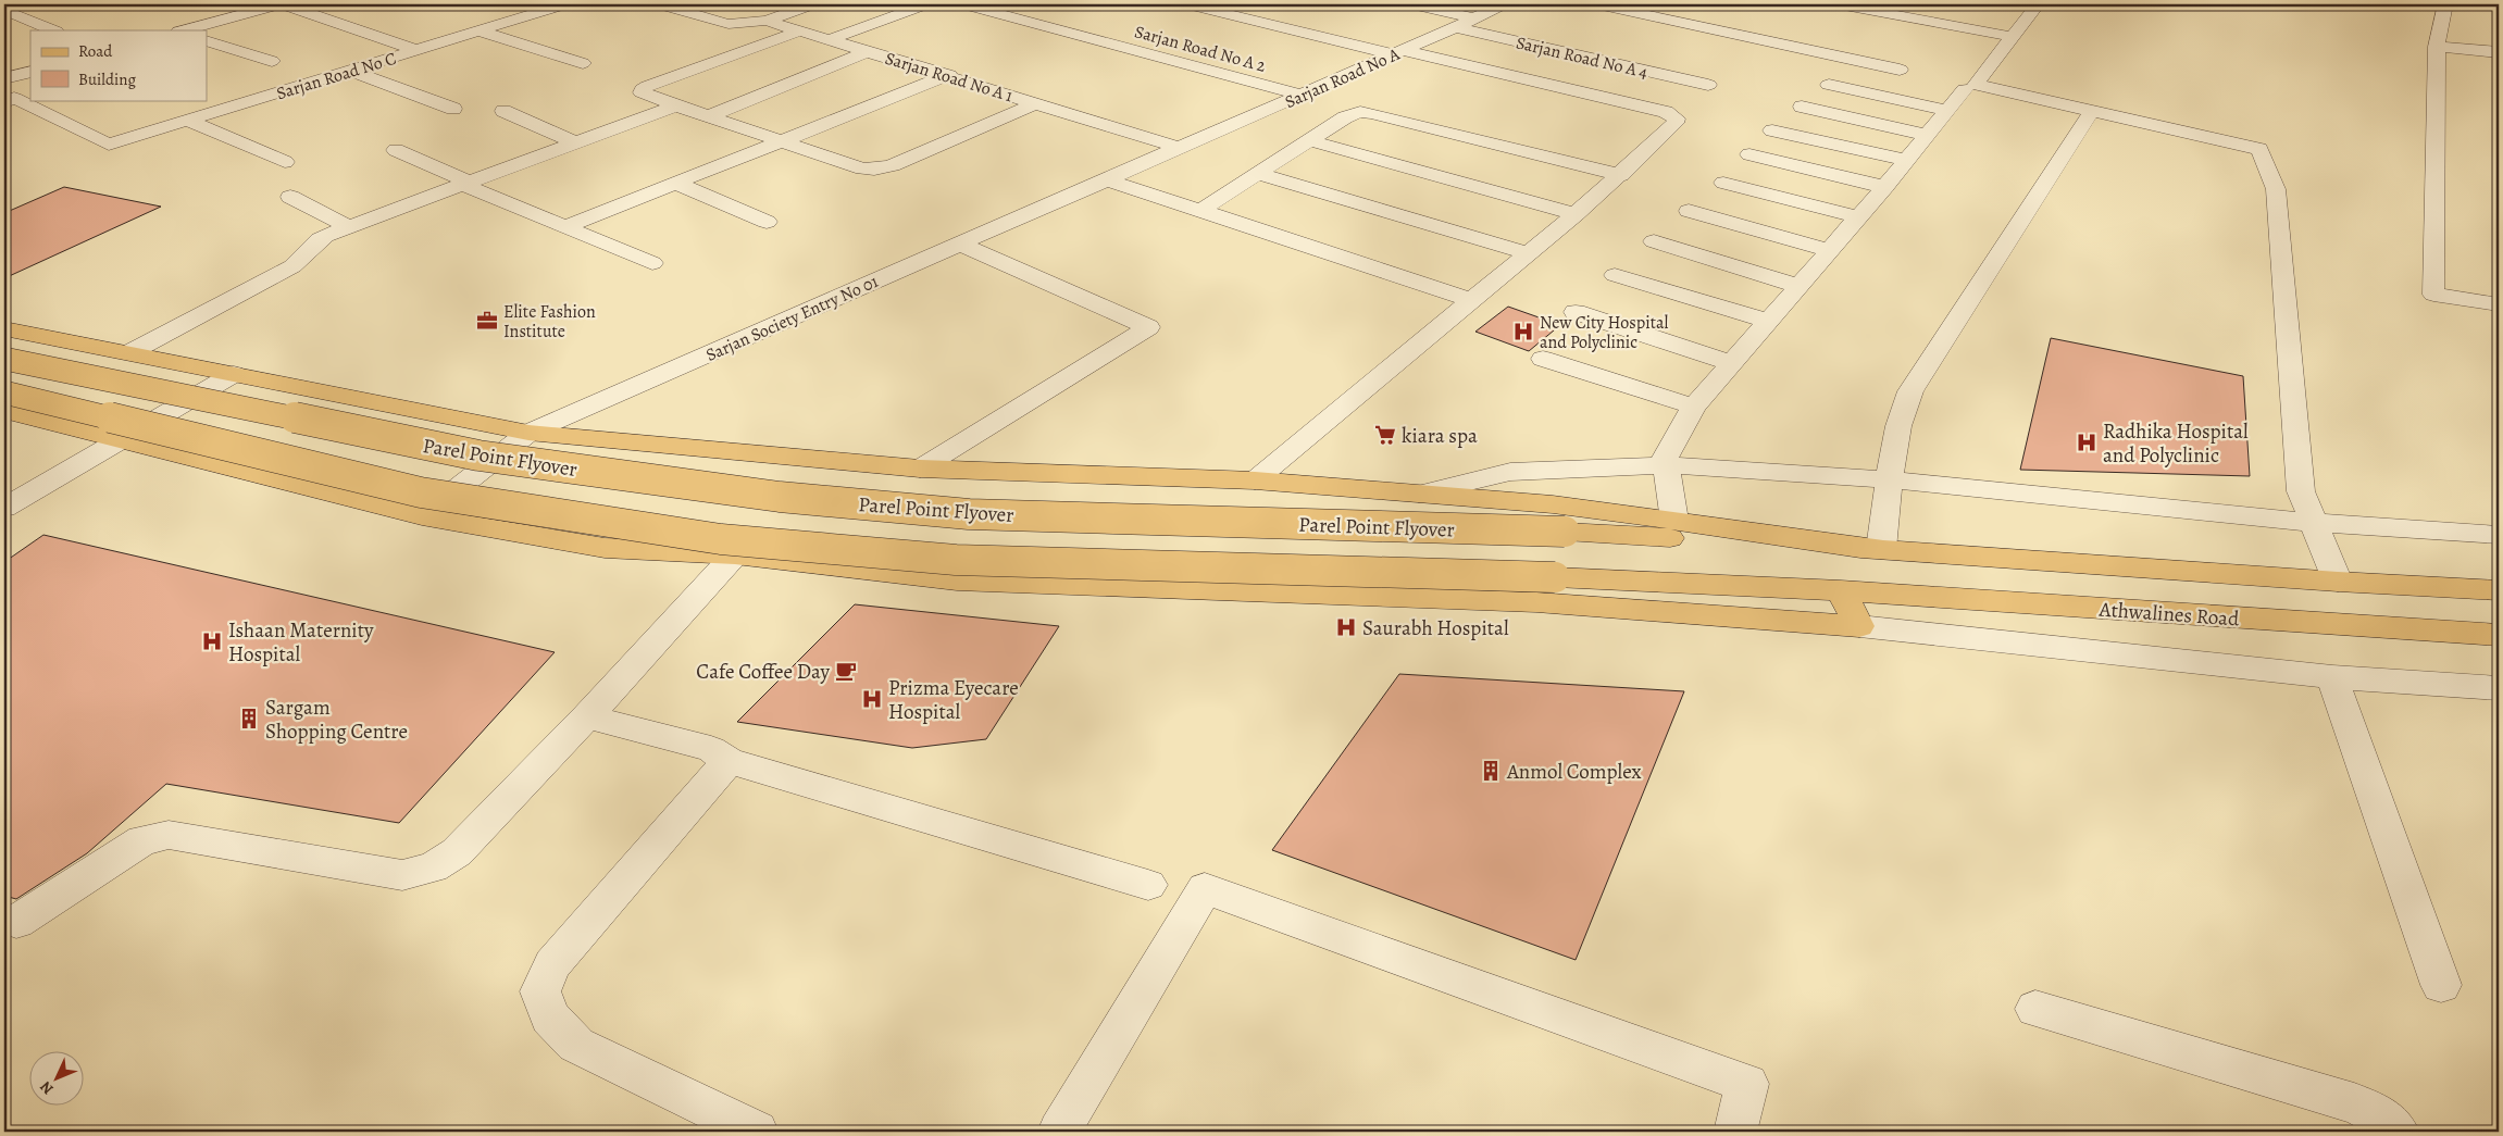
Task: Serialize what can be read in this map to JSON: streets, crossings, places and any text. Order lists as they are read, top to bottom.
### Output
{
  "streets": {
    "main road": ["Parel Point Flyover", "Athwalines Road"],
    "street": [
      "Sarjan Road No A 2",
      "Sarjan Road No A 4",
      "Sarjan Road No C",
      "Sarjan Road No A 1",
      "Sarjan Road No A",
      "Sarjan Society Entry No 01"
    ]
  },
  "crossings": [
    ["Sarjan Road No A 2", "Sarjan Road No A"],
    ["Sarjan Road No A 4", "Sarjan Road No A"],
    ["Sarjan Road No A 1", "Sarjan Road No A"],
    ["Sarjan Road No A 1", "Sarjan Society Entry No 01"],
    ["Sarjan Road No A", "Sarjan Society Entry No 01"]
  ],
  "places": {
    "office": ["Elite Fashion Institute"],
    "hospital": [
      "New City Hospital and Polyclinic",
      "Radhika Hospital and Polyclinic",
      "Saurabh Hospital",
      "Ishaan Maternity Hospital",
      "Prizma Eyecare Hospital"
    ],
    "supermarket": ["kiara spa"],
    "cafe": ["Cafe Coffee Day"],
    "building": ["Sargam Shopping Centre", "Anmol Complex"]
  },
  "legend": ["Road", "Building"],
  "north": "bottom left"
}
